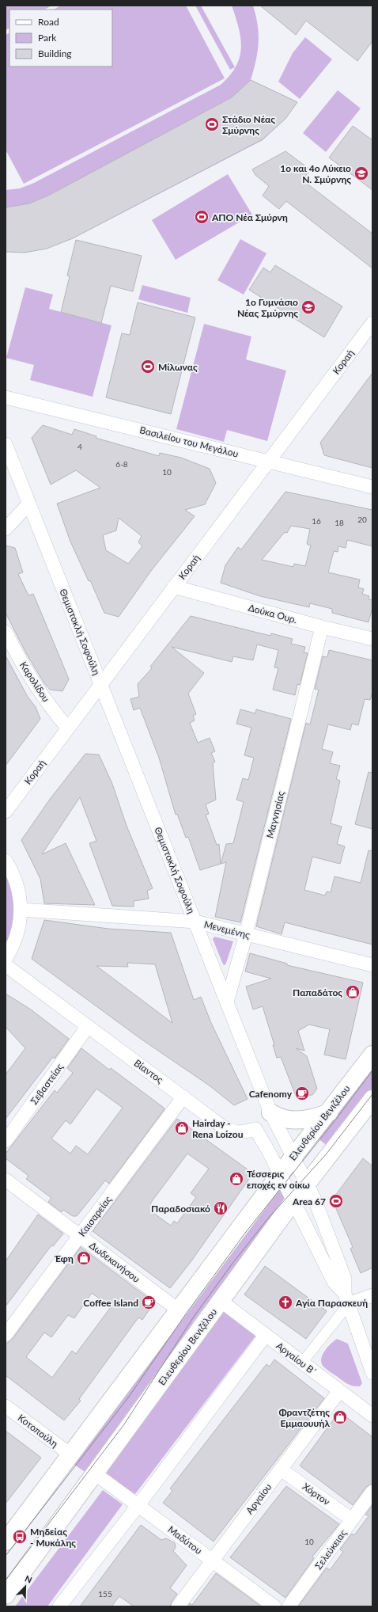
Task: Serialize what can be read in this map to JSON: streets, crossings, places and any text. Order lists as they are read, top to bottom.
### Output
{
  "streets": {
    "main road": ["Ελευθερίου Βενιζέλου"],
    "street": [
      "Κοραή",
      "Βασιλείου του Μεγάλου",
      "Δούκα Ουρ.",
      "Θεμιστοκλή Σοφούλη",
      "Καρολίδου",
      "Μαγνησίας",
      "Μενεμένης",
      "Βίαντος",
      "Σεβαστείας",
      "Καισαρείας",
      "Δωδεκανήσου",
      "Αργαίου Β᾽",
      "Κοτοπούλη",
      "Χόρτον",
      "Αργαίου",
      "Μαδύτου",
      "Σελεύκειας"
    ]
  },
  "crossings": [
    ["Κοραή", "Βασιλείου του Μεγάλου"],
    ["Κοραή", "Δούκα Ουρ."],
    ["Κοραή", "Θεμιστοκλή Σοφούλη"],
    ["Κοραή", "Καρολίδου"],
    ["Δούκα Ουρ.", "Μαγνησίας"],
    ["Θεμιστοκλή Σοφούλη", "Μαγνησίας"],
    ["Θεμιστοκλή Σοφούλη", "Μενεμένης"],
    ["Θεμιστοκλή Σοφούλη", "Ελευθερίου Βενιζέλου"],
    ["Μαγνησίας", "Μενεμένης"],
    ["Βίαντος", "Σεβαστείας"],
    ["Βίαντος", "Καισαρείας"],
    ["Ελευθερίου Βενιζέλου", "Δωδεκανήσου"],
    ["Ελευθερίου Βενιζέλου", "Αργαίου Β᾽"],
    ["Ελευθερίου Βενιζέλου", "Κοτοπούλη"],
    ["Ελευθερίου Βενιζέλου", "Μαδύτου"],
    ["Καισαρείας", "Δωδεκανήσου"],
    ["Αργαίου Β᾽", "Αργαίου"],
    ["Χόρτον", "Αργαίου"],
    ["Χόρτον", "Σελεύκειας"],
    ["Αργαίου", "Μαδύτου"]
  ],
  "places": {
    "sports": [
      "Στάδιο Νέας Σμύρνης",
      "ΑΠΟ Νέα Σμύρνη",
      "Μίλωνας",
      "Area 67"
    ],
    "school or university": ["1ο και 4ο Λύκειο Ν. Σμύρνης", "1ο Γυμνάσιο Νέας Σμύρνης"],
    "shop": [
      "Παπαδάτος",
      "Hairday - Rena Loizou",
      "Τέσσερις εποχές εν οίκω",
      "Έφη",
      "Φραντζέτης Εμμαουυήλ"
    ],
    "cafe": ["Cafenomy", "Coffee Island"],
    "restaurant": ["Παραδοσιακό"],
    "church": ["Αγία Παρασκευή"],
    "bus stop": ["Μηδείας - Μυκάλης"]
  },
  "house_numbers": [
    "4",
    "6-8",
    "10",
    "20",
    "16",
    "18",
    "10",
    "155"
  ],
  "legend": ["Road", "Park", "Building"],
  "north": "top right"
}
